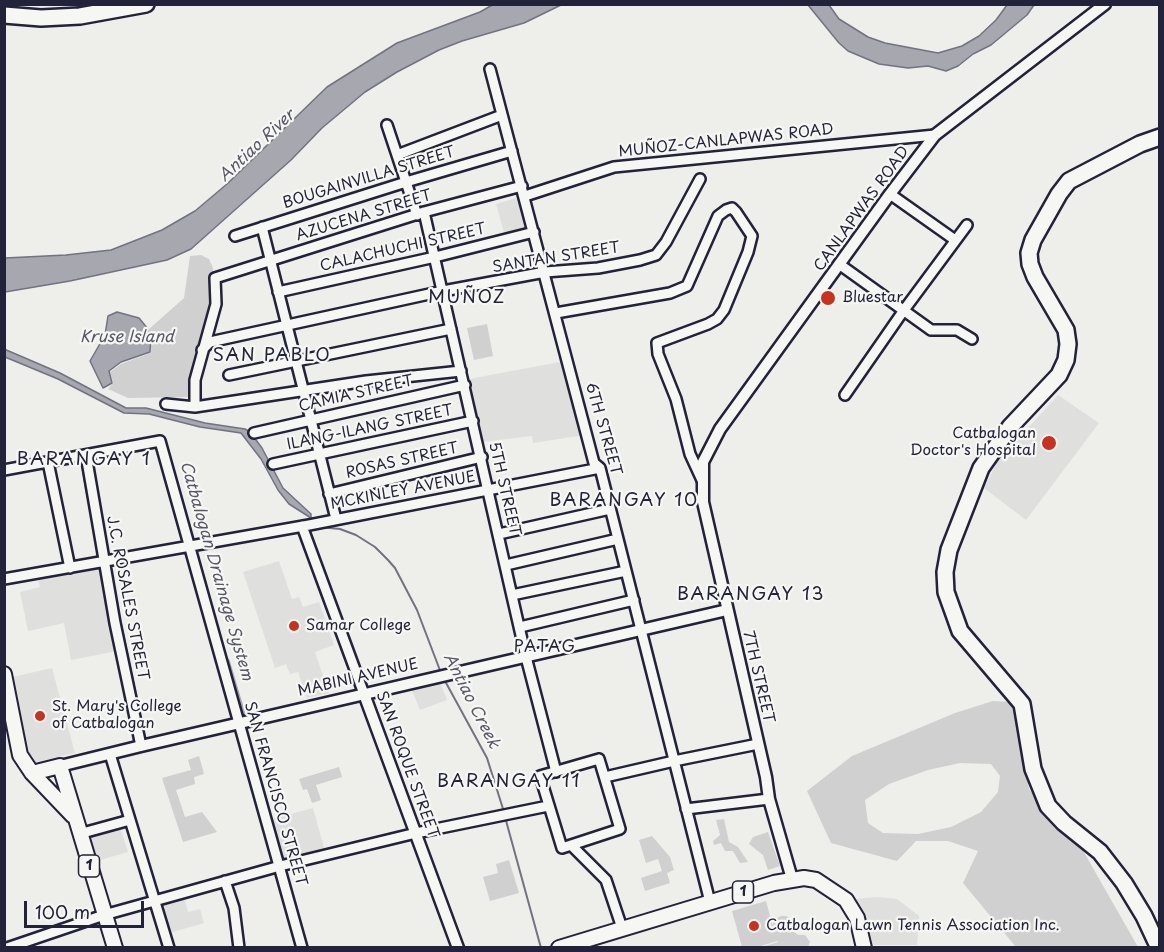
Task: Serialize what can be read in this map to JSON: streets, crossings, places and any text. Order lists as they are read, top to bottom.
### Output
{
  "streets": {
    "main road": ["MABINI AVENUE", "1"],
    "street": [
      "MUÑOZ-CANLAPWAS ROAD",
      "BOUGAINVILLA STREET",
      "CANLAPWAS ROAD",
      "AZUCENA STREET",
      "CALACHUCHI STREET",
      "SANTAN STREET",
      "CAMIA STREET",
      "ILANG-ILANG STREET",
      "6TH STREET",
      "ROSAS STREET",
      "5TH STREET",
      "MCKINLEY AVENUE",
      "J.C. ROSALES STREET",
      "7TH STREET",
      "SAN ROQUE STREET",
      "SAN FRANCISCO STREET"
    ]
  },
  "crossings": [
    ["MUÑOZ-CANLAPWAS ROAD", "CANLAPWAS ROAD"],
    ["MUÑOZ-CANLAPWAS ROAD", "6TH STREET"],
    ["BOUGAINVILLA STREET", "6TH STREET"],
    ["BOUGAINVILLA STREET", "5TH STREET"],
    ["CANLAPWAS ROAD", "7TH STREET"],
    ["AZUCENA STREET", "SANTAN STREET"],
    ["AZUCENA STREET", "6TH STREET"],
    ["AZUCENA STREET", "5TH STREET"],
    ["CALACHUCHI STREET", "6TH STREET"],
    ["CALACHUCHI STREET", "5TH STREET"],
    ["SANTAN STREET", "6TH STREET"],
    ["SANTAN STREET", "5TH STREET"],
    ["CAMIA STREET", "5TH STREET"],
    ["ILANG-ILANG STREET", "5TH STREET"],
    ["6TH STREET", "MCKINLEY AVENUE"],
    ["6TH STREET", "MABINI AVENUE"],
    ["6TH STREET", "1"],
    ["ROSAS STREET", "5TH STREET"],
    ["5TH STREET", "MCKINLEY AVENUE"],
    ["5TH STREET", "MABINI AVENUE"],
    ["MCKINLEY AVENUE", "SAN ROQUE STREET"],
    ["MCKINLEY AVENUE", "SAN FRANCISCO STREET"],
    ["J.C. ROSALES STREET", "MABINI AVENUE"],
    ["J.C. ROSALES STREET", "SAN FRANCISCO STREET"],
    ["7TH STREET", "MABINI AVENUE"],
    ["7TH STREET", "1"],
    ["MABINI AVENUE", "SAN ROQUE STREET"],
    ["MABINI AVENUE", "SAN FRANCISCO STREET"],
    ["MABINI AVENUE", "1"]
  ],
  "districts": [
    "MUÑOZ",
    "SAN PABLO",
    "BARANGAY 1",
    "BARANGAY 10",
    "BARANGAY 13",
    "PATAG",
    "BARANGAY 11"
  ],
  "water": [
    "Antiao River",
    "Kruse Island",
    "Catbalogan Drainage System",
    "Antiao Creek"
  ],
  "places": [
    "Bluestar",
    "Catbalogan Doctor's Hospital",
    "Samar College",
    "St. Mary's College of Catbalogan",
    "Catbalogan Lawn Tennis Association Inc."
  ],
  "scale_bar": "100 m"
}
